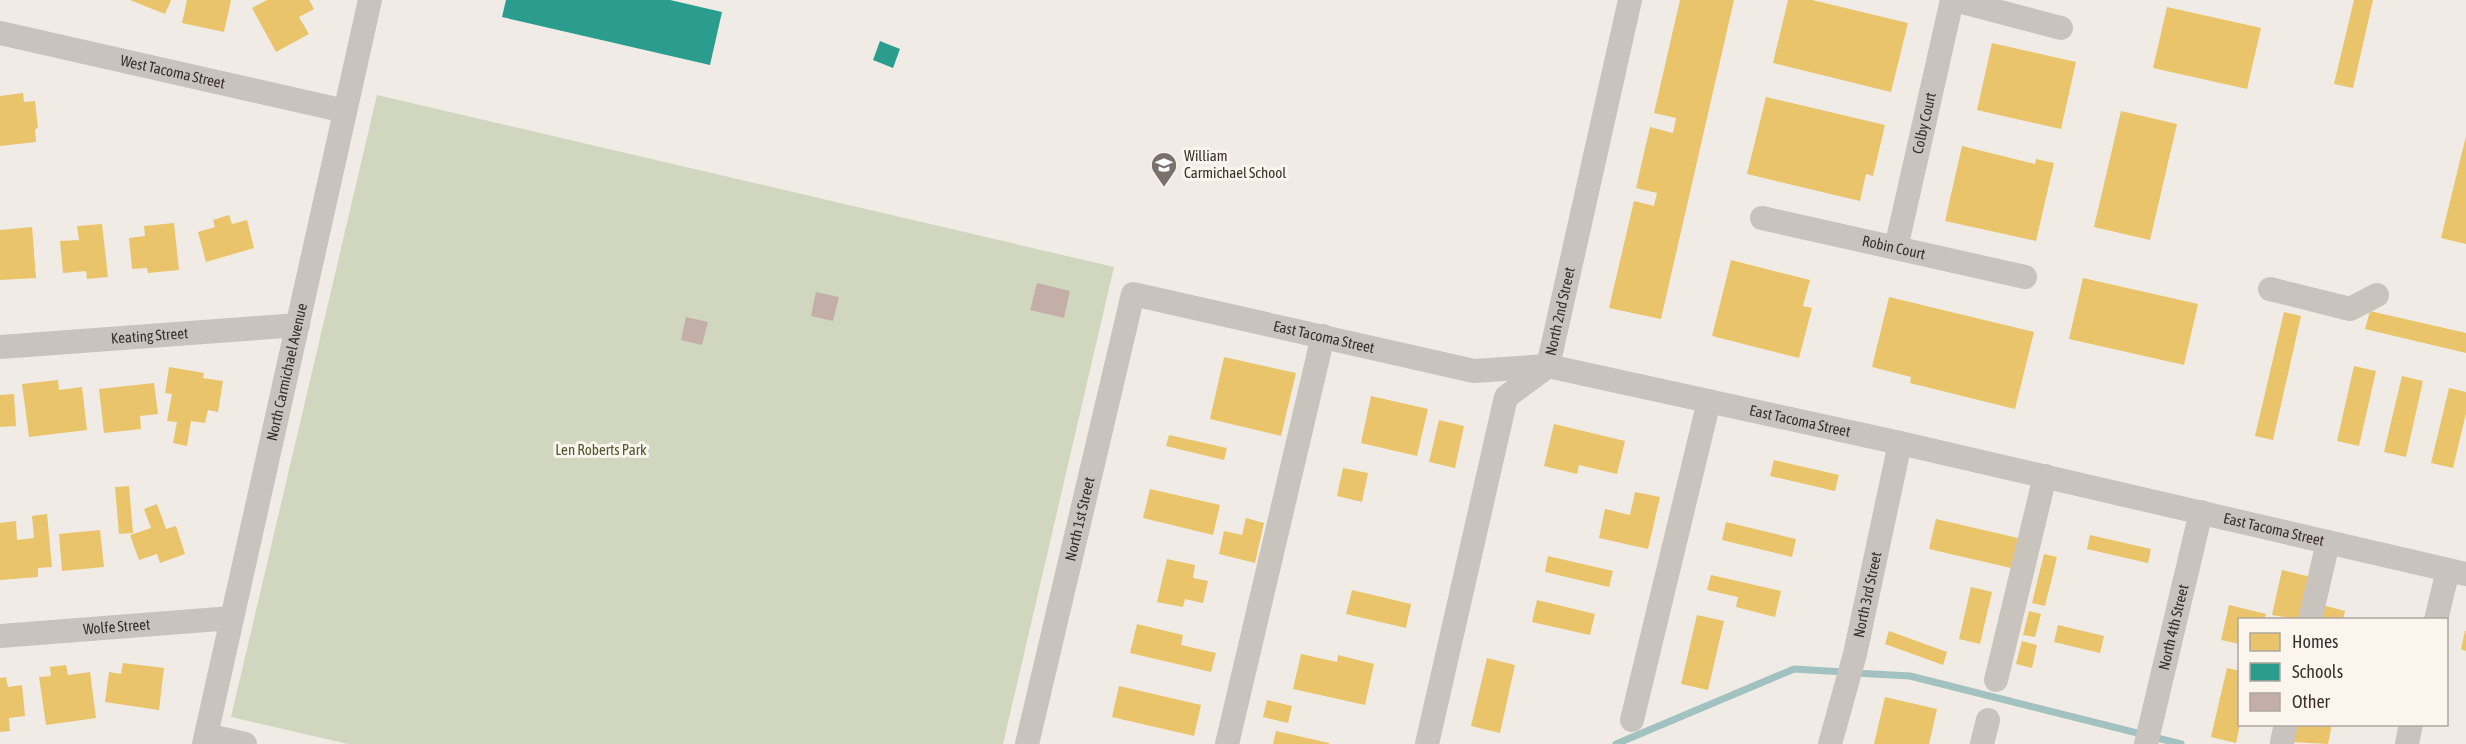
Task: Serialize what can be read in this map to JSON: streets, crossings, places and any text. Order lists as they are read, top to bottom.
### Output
{
  "streets": {
    "street": [
      "West Tacoma Street",
      "Colby Court",
      "Robin Court",
      "North 2nd Street",
      "Keating Street",
      "East Tacoma Street",
      "North Carmichael Avenue",
      "North 1st Street",
      "North 3rd Street",
      "Wolfe Street",
      "North 4th Street"
    ]
  },
  "crossings": [
    ["West Tacoma Street", "North Carmichael Avenue"],
    ["Colby Court", "Robin Court"],
    ["North 2nd Street", "East Tacoma Street"],
    ["Keating Street", "North Carmichael Avenue"],
    ["East Tacoma Street", "North 1st Street"],
    ["East Tacoma Street", "North 3rd Street"],
    ["East Tacoma Street", "North 4th Street"],
    ["North Carmichael Avenue", "Wolfe Street"]
  ],
  "parks": ["Len Roberts Park"],
  "places": {
    "school or university": ["William Carmichael School"]
  },
  "legend": ["Homes", "Schools", "Other"]
}
